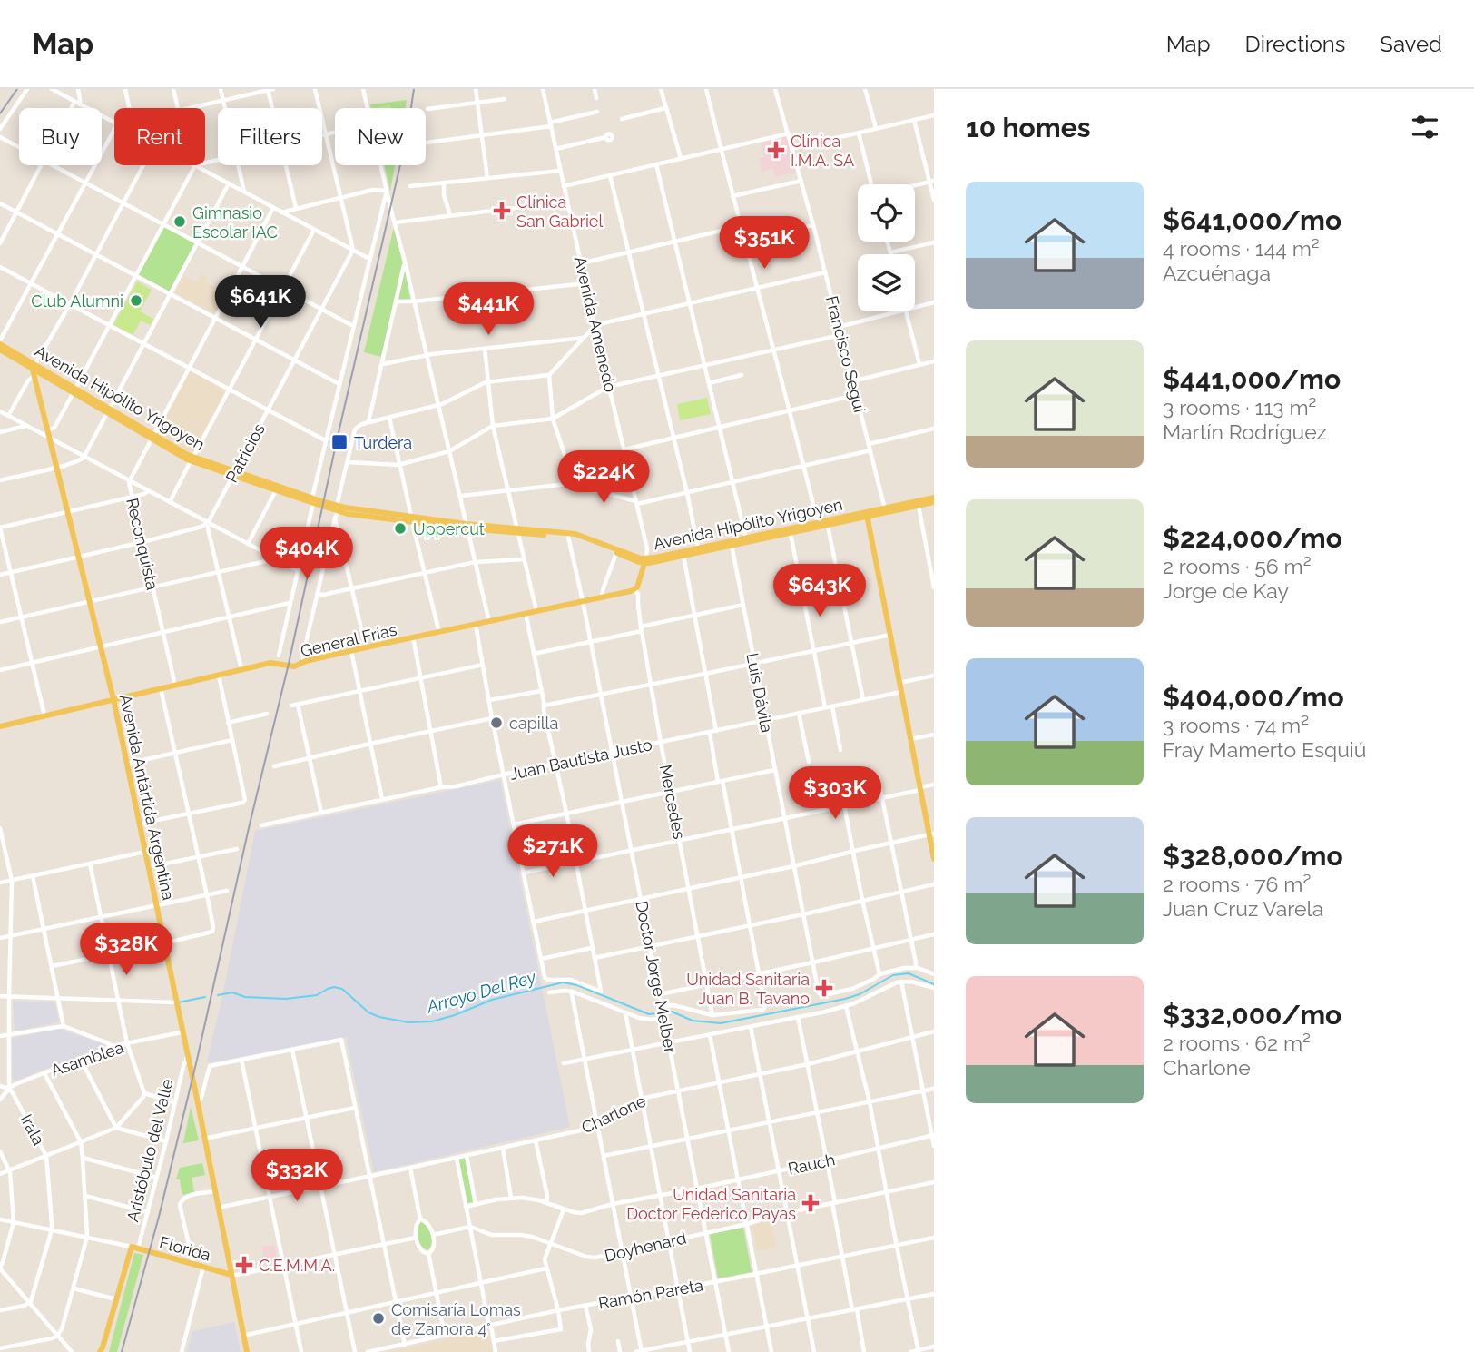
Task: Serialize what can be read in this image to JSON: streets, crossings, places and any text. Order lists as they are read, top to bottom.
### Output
{
  "streets": {
    "main road": [
      "Avenida Hipólito Yrigoyen",
      "General Frías",
      "Avenida Antártida Argentina",
      "Aristóbulo del Valle",
      "Florida"
    ],
    "street": [
      "Avenida Amenedo",
      "Francisco Seguí",
      "Patricios",
      "Reconquista",
      "Luis Dávila",
      "Juan Bautista Justo",
      "Mercedes",
      "Doctor Jorge Melber",
      "Asamblea",
      "Charlone",
      "Irala",
      "Rauch",
      "Doyhenard",
      "Ramón Pareta"
    ]
  },
  "crossings": [
    ["Avenida Amenedo", "Avenida Hipólito Yrigoyen"],
    ["Francisco Seguí", "Avenida Hipólito Yrigoyen"],
    ["Avenida Hipólito Yrigoyen", "Patricios"],
    ["Avenida Hipólito Yrigoyen", "Reconquista"],
    ["Avenida Hipólito Yrigoyen", "Luis Dávila"],
    ["Avenida Hipólito Yrigoyen", "Avenida Antártida Argentina"],
    ["Avenida Hipólito Yrigoyen", "Doctor Jorge Melber"],
    ["Reconquista", "General Frías"],
    ["General Frías", "Avenida Antártida Argentina"],
    ["General Frías", "Mercedes"],
    ["General Frías", "Doctor Jorge Melber"],
    ["Luis Dávila", "Juan Bautista Justo"],
    ["Juan Bautista Justo", "Mercedes"],
    ["Juan Bautista Justo", "Doctor Jorge Melber"],
    ["Avenida Antártida Argentina", "Asamblea"],
    ["Avenida Antártida Argentina", "Charlone"],
    ["Avenida Antártida Argentina", "Aristóbulo del Valle"],
    ["Avenida Antártida Argentina", "Florida"],
    ["Doctor Jorge Melber", "Charlone"],
    ["Doctor Jorge Melber", "Rauch"],
    ["Doctor Jorge Melber", "Doyhenard"],
    ["Doctor Jorge Melber", "Ramón Pareta"],
    ["Asamblea", "Irala"],
    ["Aristóbulo del Valle", "Florida"]
  ],
  "water": ["Arroyo Del Rey"],
  "places": {
    "health": [
      "Clínica I.M.A. SA",
      "Clínica San Gabriel",
      "Unidad Sanitaria Juan B. Tavano",
      "Unidad Sanitaria Doctor Federico Payas",
      "C.E.M.M.A."
    ],
    "other": [
      "Gimnasio Escolar IAC",
      "Club Alumni",
      "Uppercut",
      "capilla",
      "Comisaría Lomas de Zamora 4°"
    ],
    "transit": ["Turdera"]
  },
  "page": {
    "header": "Map",
    "nav": ["Map", "Directions", "Saved"],
    "heading": "10 homes",
    "chip": [
      "Buy",
      "Rent",
      "Filters",
      "New"
    ],
    "list": [
      {
        "name": "$641,000/mo",
        "note": "4 rooms · 144 m² · Azcuénaga"
      },
      {
        "name": "$441,000/mo",
        "note": "3 rooms · 113 m² · Martín Rodríguez"
      },
      {
        "name": "$224,000/mo",
        "note": "2 rooms · 56 m² · Jorge de Kay"
      },
      {
        "name": "$404,000/mo",
        "note": "3 rooms · 74 m² · Fray Mamerto Esquiú"
      },
      {
        "name": "$328,000/mo",
        "note": "2 rooms · 76 m² · Juan Cruz Varela"
      },
      {
        "name": "$332,000/mo",
        "note": "2 rooms · 62 m² · Charlone"
      }
    ],
    "price": [
      "$351K",
      "$641K",
      "$441K",
      "$224K",
      "$404K",
      "$643K",
      "$303K",
      "$271K",
      "$328K",
      "$332K"
    ]
  }
}
